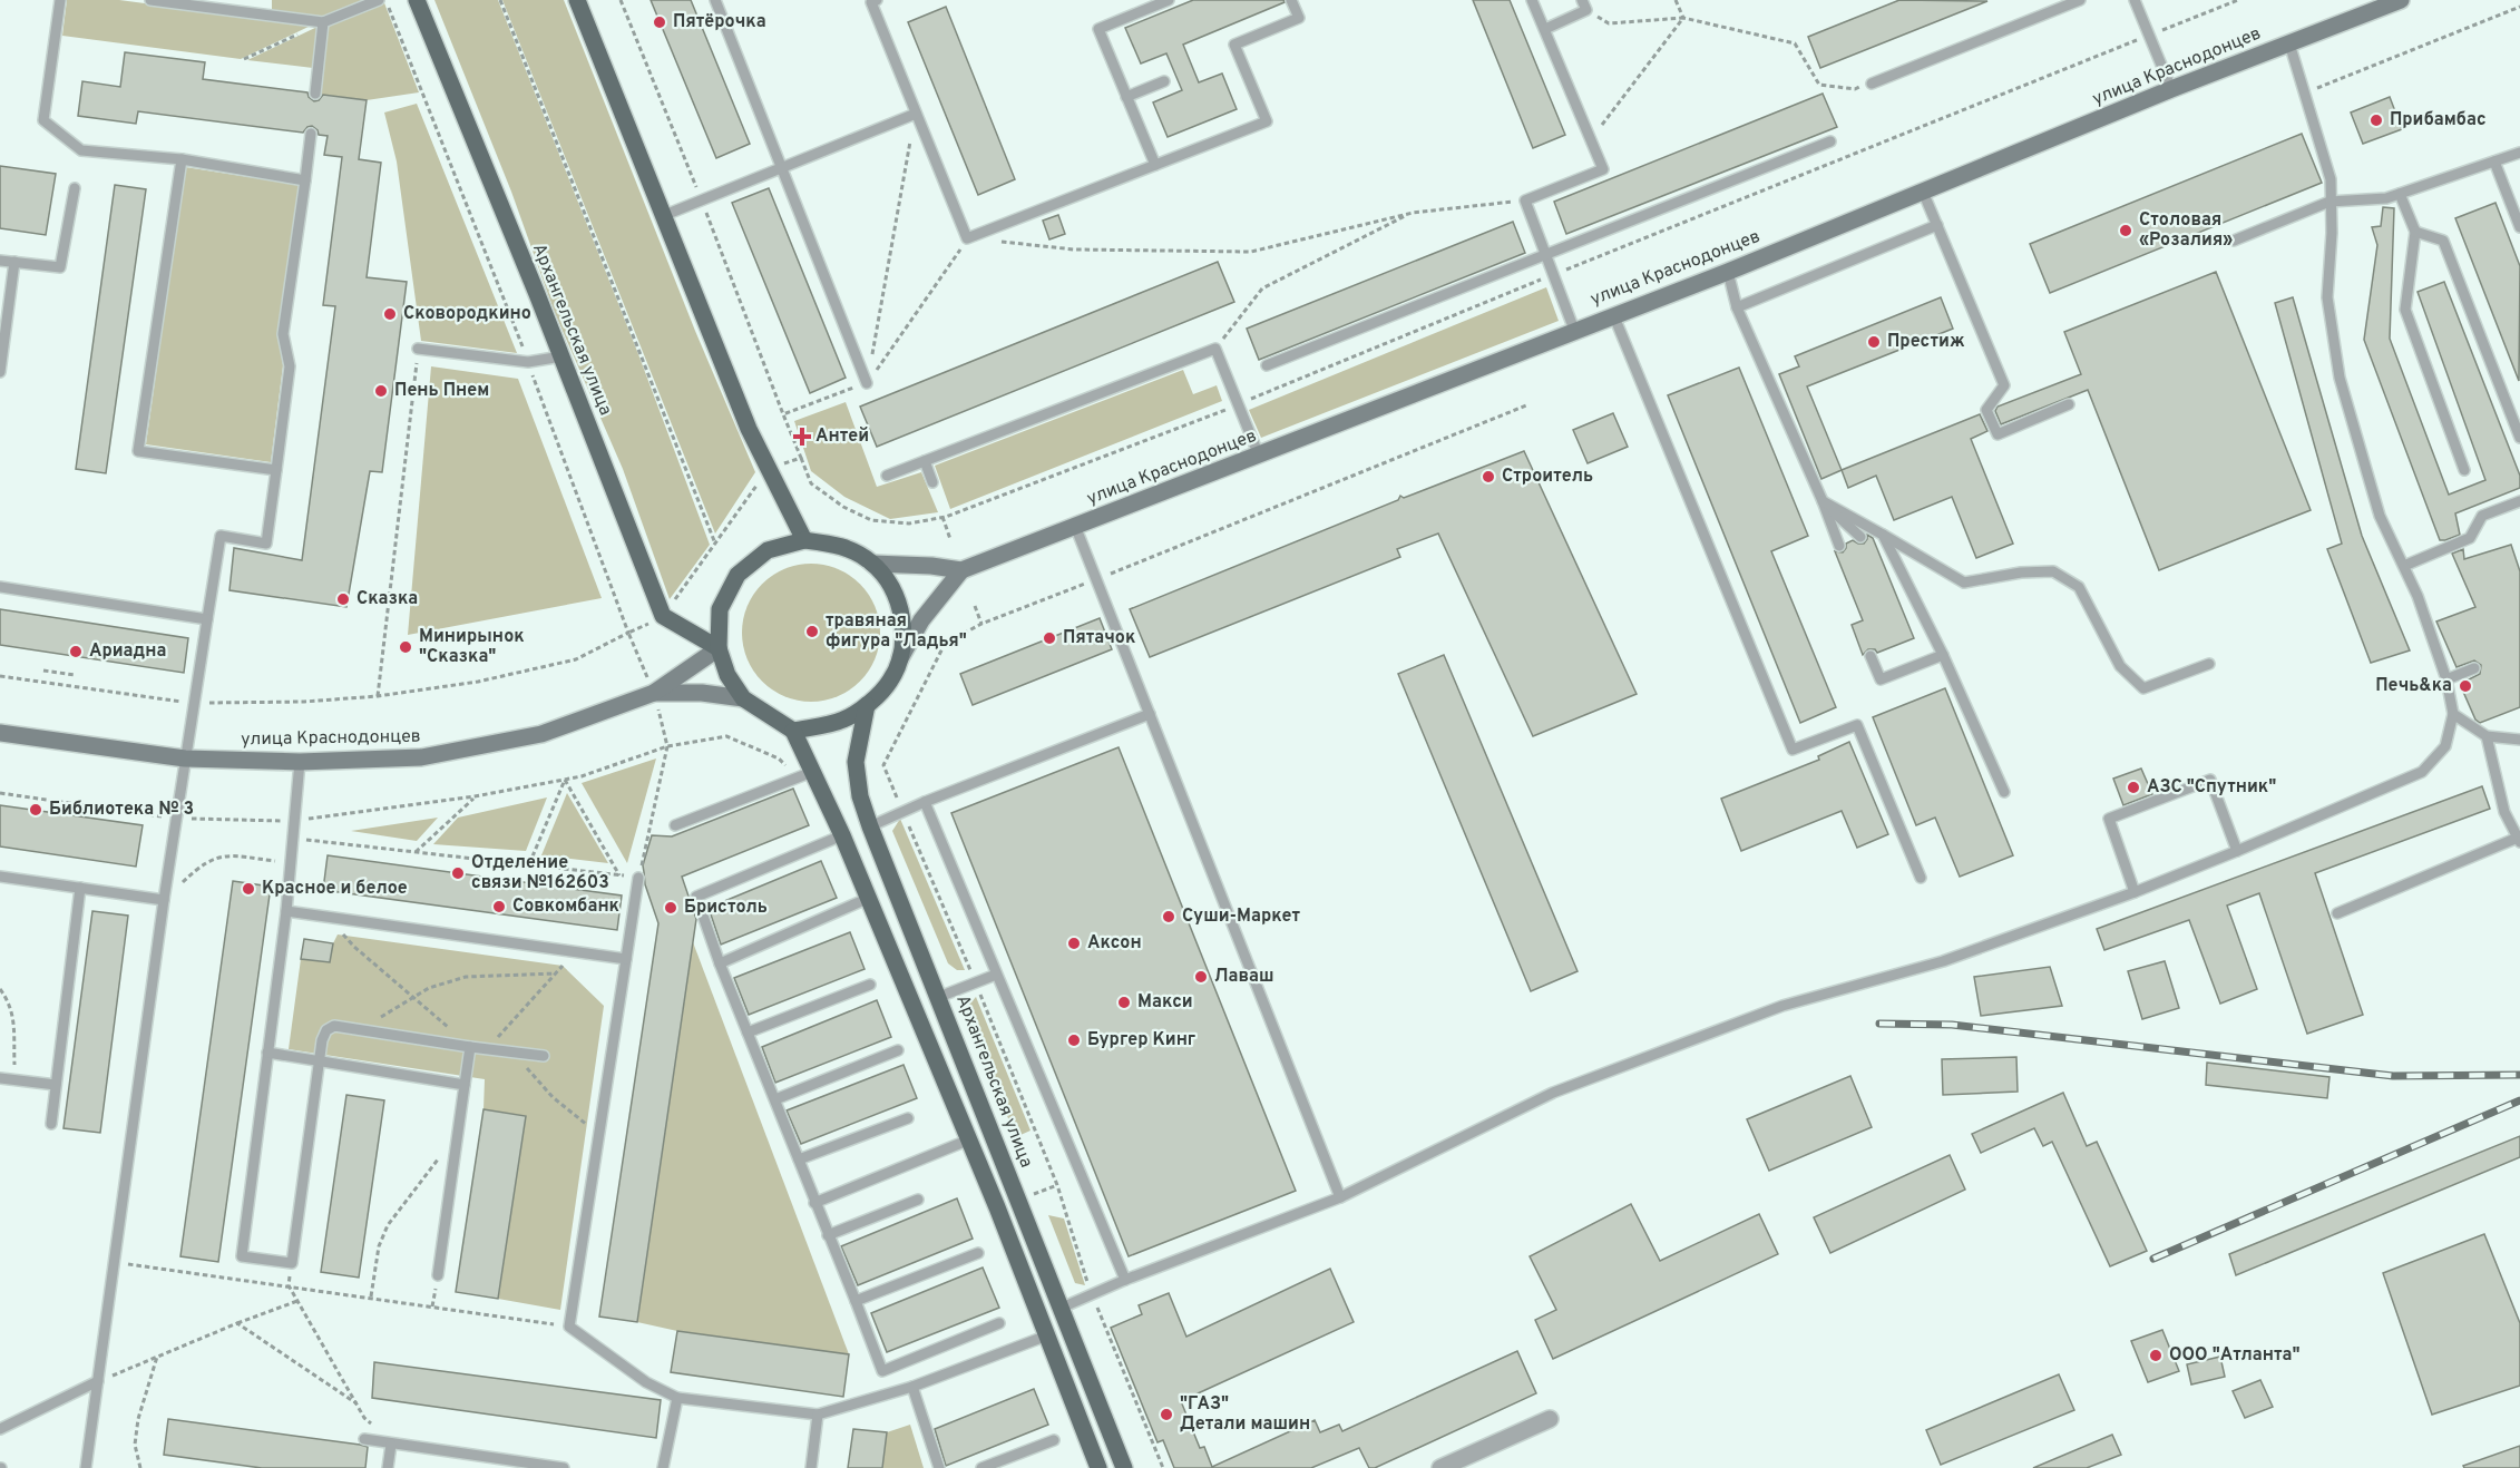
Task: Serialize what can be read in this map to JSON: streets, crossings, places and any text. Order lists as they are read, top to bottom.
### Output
{
  "streets": {
    "main road": ["улица Краснодонцев", "Архангельская улица"]
  },
  "crossings": [
    ["улица Краснодонцев", "Архангельская улица"]
  ],
  "places": {
    "other": [
      "Пятёрочка",
      "Прибамбас",
      "Столовая «Розалия»",
      "Сковородкино",
      "Престиж",
      "Пень Пнем",
      "Строитель",
      "Сказка",
      "травяная фигура \"Ладья\"",
      "Пятачок",
      "Минирынок \"Сказка\"",
      "Ариадна",
      "Печь&ка",
      "АЗС \"Спутник\"",
      "Библиотека № 3",
      "Отделение связи №162603",
      "Красное и белое",
      "Совкомбанк",
      "Бристоль",
      "Суши-Маркет",
      "Аксон",
      "Лаваш",
      "Макси",
      "Бургер Кинг",
      "ООО \"Атланта\"",
      "\"ГАЗ\" Детали машин"
    ],
    "health": ["Антей"]
  }
}
